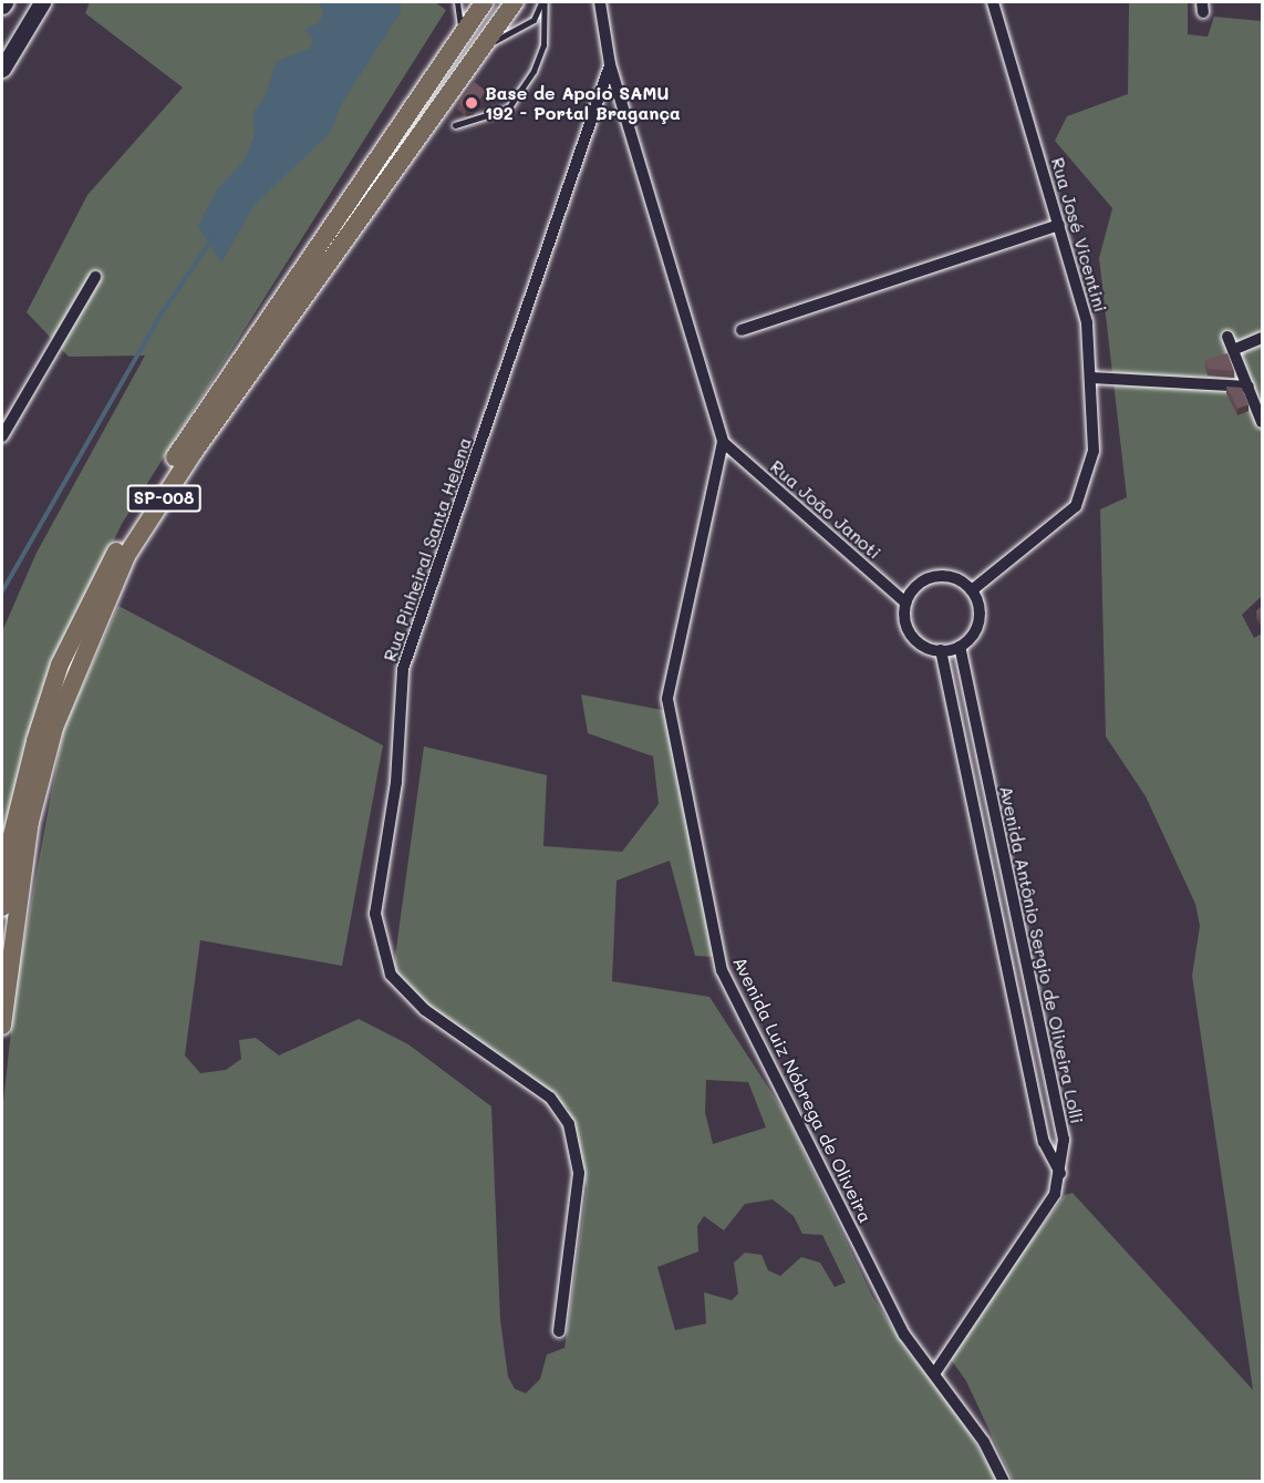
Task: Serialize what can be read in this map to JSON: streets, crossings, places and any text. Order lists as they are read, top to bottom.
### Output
{
  "streets": {
    "main road": ["SP-008"],
    "street": [
      "Rua José Vicentini",
      "Rua João Janoti",
      "Rua Pinheiral Santa Helena",
      "Avenida Antônio Sergio de Oliveira Lolli",
      "Avenida Luiz Nóbrega de Oliveira"
    ]
  },
  "crossings": [
    ["Rua José Vicentini", "Rua João Janoti"],
    ["Rua José Vicentini", "Avenida Antônio Sergio de Oliveira Lolli"],
    ["Rua João Janoti", "Avenida Antônio Sergio de Oliveira Lolli"],
    ["Rua João Janoti", "Avenida Luiz Nóbrega de Oliveira"]
  ],
  "places": ["Base de Apoio SAMU 192 - Portal Bragança"]
}
